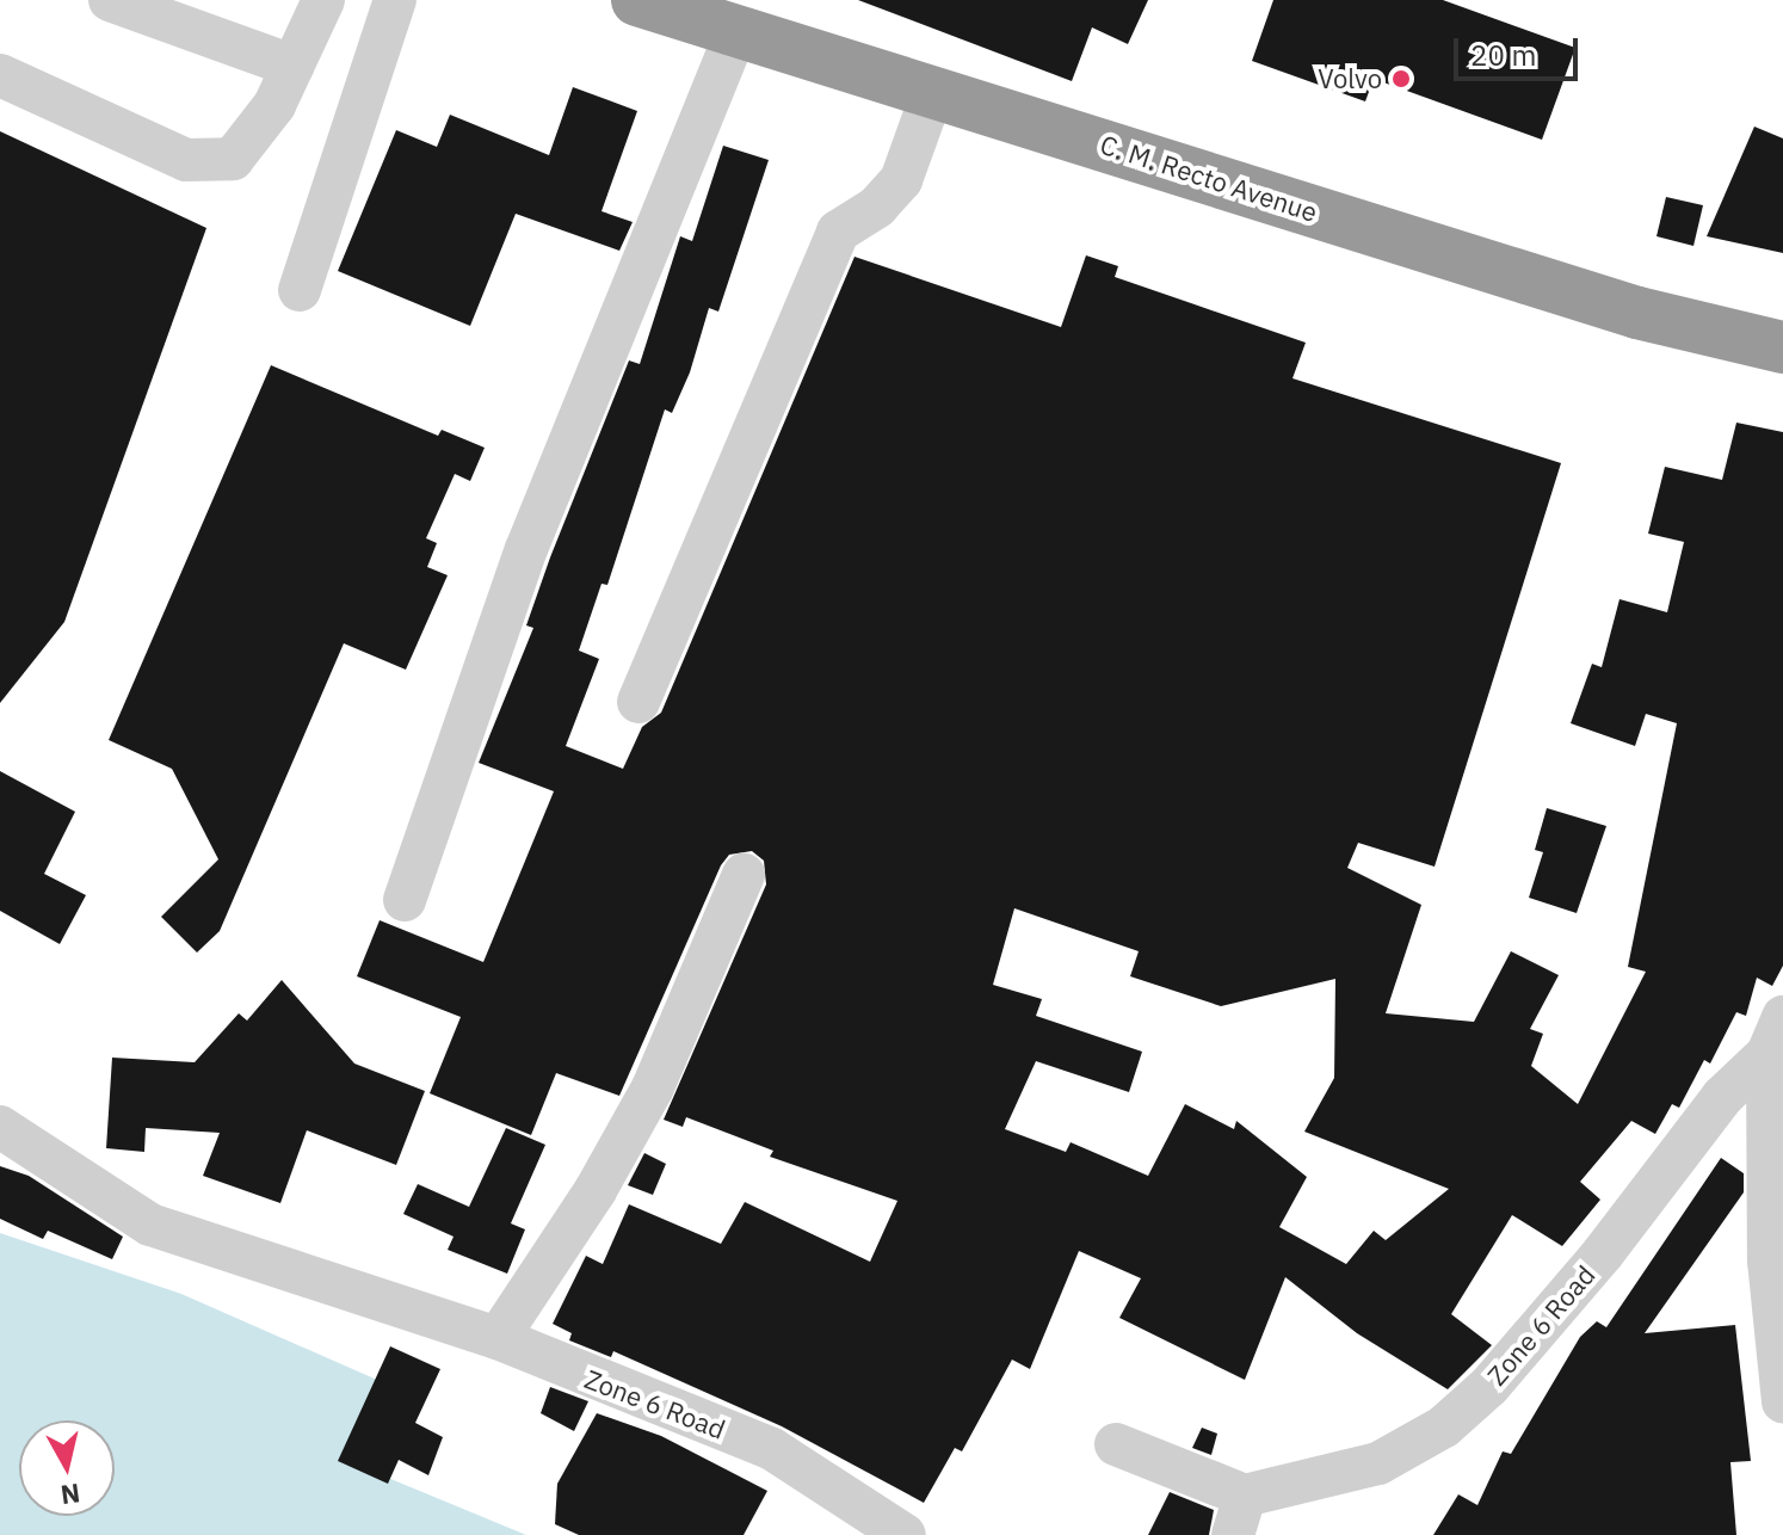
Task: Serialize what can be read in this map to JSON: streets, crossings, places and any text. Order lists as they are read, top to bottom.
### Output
{
  "streets": {
    "highway": ["C. M. Recto Avenue"],
    "street": ["Zone 6 Road"]
  },
  "places": ["Volvo"],
  "scale_bar": "20 m",
  "north": "bottom"
}
